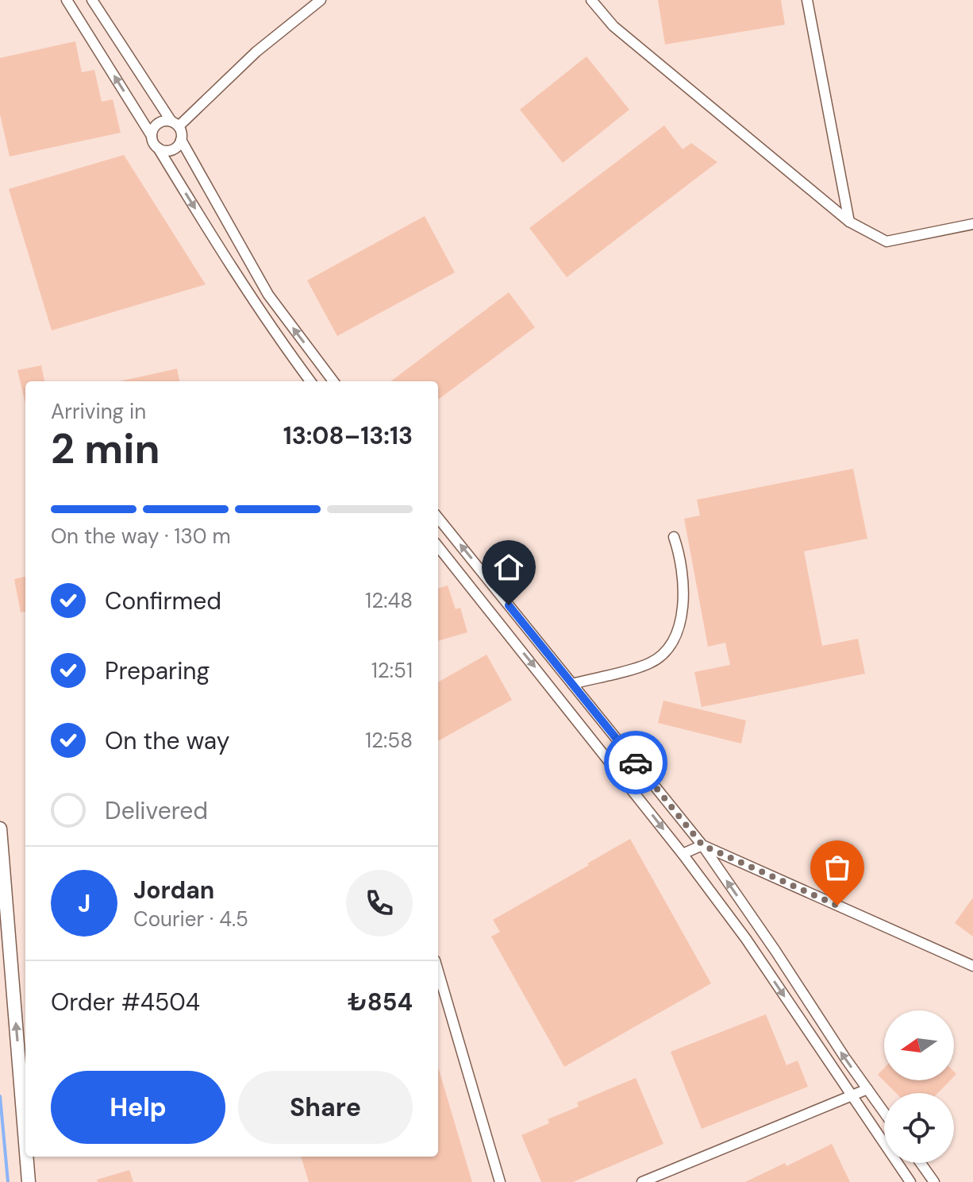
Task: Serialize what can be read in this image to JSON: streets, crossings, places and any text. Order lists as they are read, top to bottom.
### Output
{
  "north": "left",
  "page": {
    "heading": ["2 min", "Arriving in", "13:08–13:13"],
    "panel": [
      "Jordan",
      "Courier · 4.5",
      "Order #4504",
      "₺854"
    ],
    "bar": "On the way · 130 m",
    "list": [
      ["Confirmed", "12:48"],
      ["Preparing", "12:51"],
      ["On the way", "12:58"],
      "Delivered"
    ],
    "round": "J",
    "buttons": ["Help", "Share"]
  }
}
